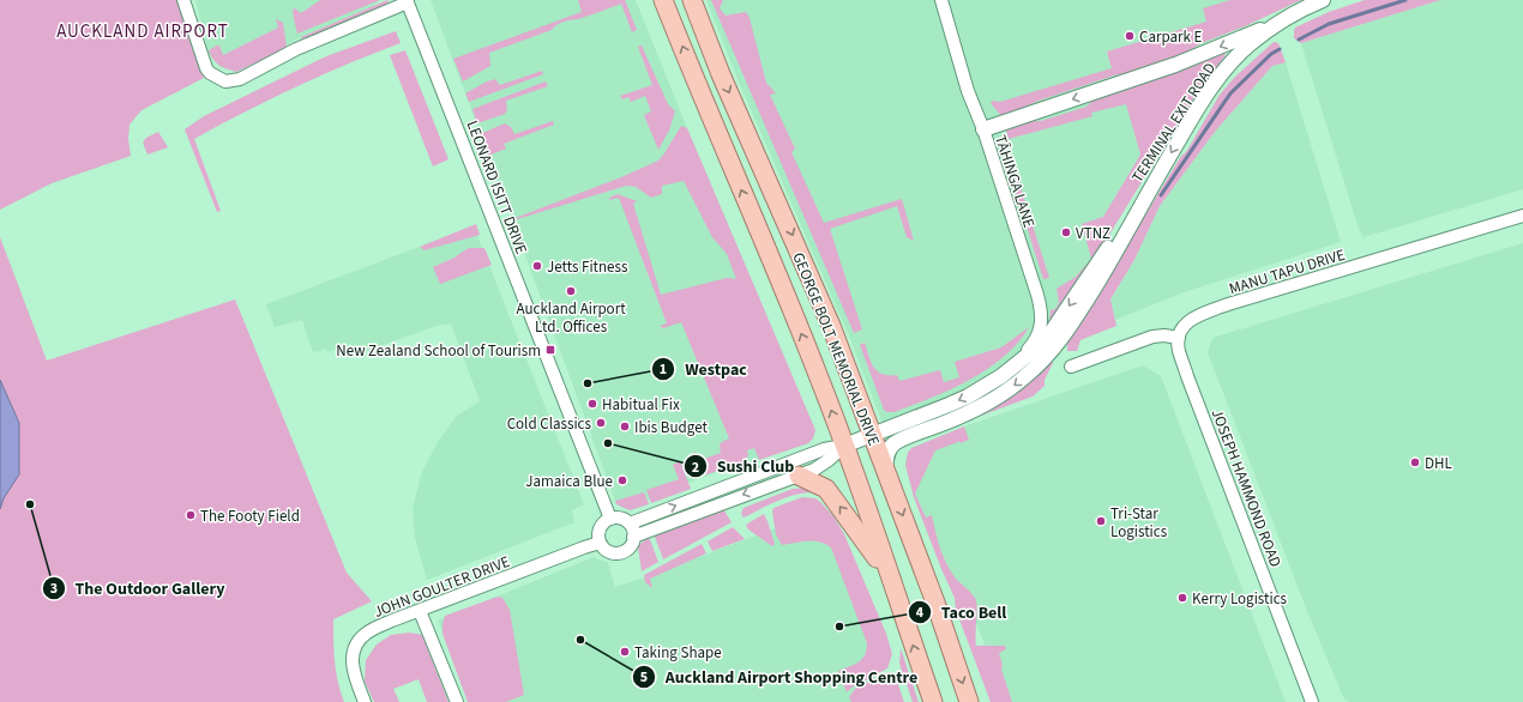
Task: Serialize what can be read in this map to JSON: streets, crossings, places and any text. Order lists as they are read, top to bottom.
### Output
{
  "streets": {
    "main road": ["GEORGE BOLT MEMORIAL DRIVE"],
    "street": [
      "TERMINAL EXIT ROAD",
      "TĀHINGA LANE",
      "LEONARD ISITT DRIVE",
      "MANU TAPU DRIVE",
      "JOSEPH HAMMOND ROAD",
      "JOHN GOULTER DRIVE"
    ]
  },
  "crossings": [
    ["TERMINAL EXIT ROAD", "TĀHINGA LANE"],
    ["TERMINAL EXIT ROAD", "GEORGE BOLT MEMORIAL DRIVE"],
    ["LEONARD ISITT DRIVE", "JOHN GOULTER DRIVE"],
    ["MANU TAPU DRIVE", "JOSEPH HAMMOND ROAD"]
  ],
  "districts": ["AUCKLAND AIRPORT"],
  "places": {
    "other": [
      "Carpark E",
      "VTNZ",
      "Jetts Fitness",
      "Auckland Airport Ltd. Offices",
      "Westpac",
      "Habitual Fix",
      "Cold Classics",
      "Ibis Budget",
      "Sushi Club",
      "DHL",
      "Jamaica Blue",
      "The Outdoor Gallery",
      "The Footy Field",
      "Tri-Star Logistics",
      "Kerry Logistics",
      "Taco Bell",
      "Auckland Airport Shopping Centre",
      "Taking Shape"
    ],
    "transit": ["New Zealand School of Tourism"]
  }
}
